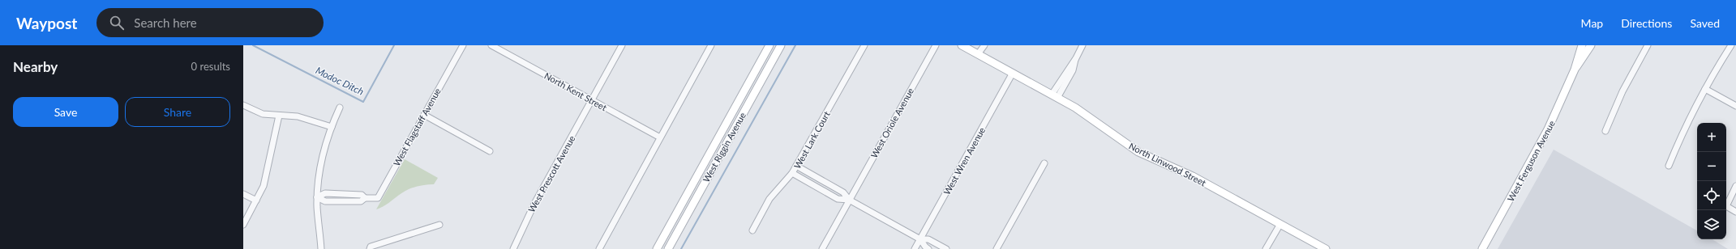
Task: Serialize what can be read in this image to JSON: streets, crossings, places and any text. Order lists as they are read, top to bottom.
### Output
{
  "streets": {
    "street": [
      "North Kent Street",
      "West Oriole Avenue",
      "West Flagstaff Avenue",
      "West Lark Court",
      "West Riggin Avenue",
      "West Wren Avenue",
      "West Ferguson Avenue",
      "North Linwood Street",
      "West Prescott Avenue"
    ]
  },
  "crossings": [
    ["North Kent Street", "West Prescott Avenue"],
    ["West Wren Avenue", "North Linwood Street"]
  ],
  "water": ["Modoc Ditch"],
  "page": {
    "header": "Waypost",
    "search": "Search here",
    "nav": ["Map", "Directions", "Saved"],
    "heading": ["Nearby", "0 results"],
    "buttons": ["Save", "Share"],
    "map_buttons": ["+", "−"]
  }
}
